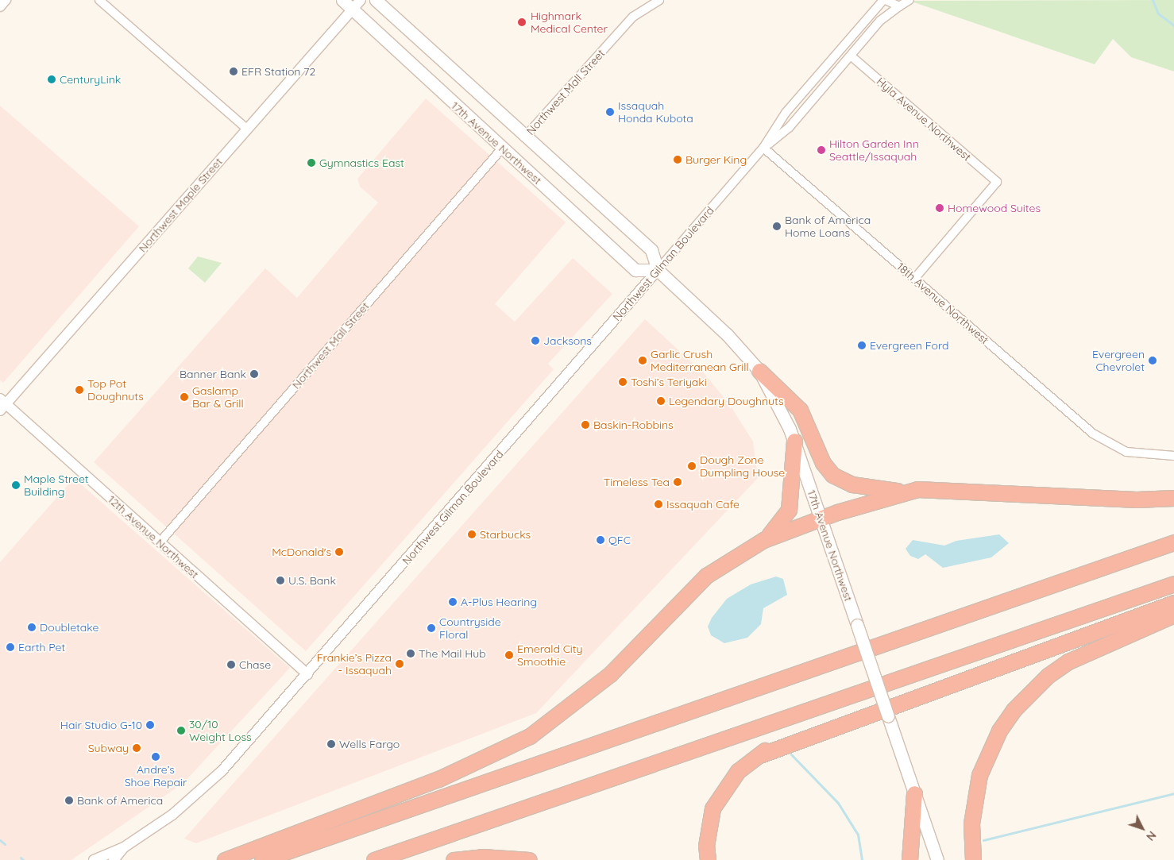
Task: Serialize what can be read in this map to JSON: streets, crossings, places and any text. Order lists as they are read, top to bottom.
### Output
{
  "streets": {
    "main road": ["17th Avenue Northwest"],
    "street": [
      "Northwest Mall Street",
      "Hyla Avenue Northwest",
      "Northwest Maple Street",
      "Northwest Gilman Boulevard",
      "18th Avenue Northwest",
      "12th Avenue Northwest"
    ]
  },
  "crossings": [
    ["Northwest Mall Street", "17th Avenue Northwest"],
    ["Northwest Mall Street", "12th Avenue Northwest"],
    ["Hyla Avenue Northwest", "Northwest Gilman Boulevard"],
    ["Hyla Avenue Northwest", "18th Avenue Northwest"],
    ["17th Avenue Northwest", "Northwest Maple Street"],
    ["17th Avenue Northwest", "Northwest Gilman Boulevard"],
    ["Northwest Maple Street", "12th Avenue Northwest"],
    ["Northwest Gilman Boulevard", "18th Avenue Northwest"],
    ["Northwest Gilman Boulevard", "12th Avenue Northwest"]
  ],
  "places": [
    "Highmark Medical Center",
    "EFR Station 72",
    "CenturyLink",
    "Issaquah Honda Kubota",
    "Hilton Garden Inn Seattle/Issaquah",
    "Burger King",
    "Gymnastics East",
    "Homewood Suites",
    "Bank of America Home Loans",
    "Jacksons",
    "Evergreen Ford",
    "Garlic Crush Mediterranean Grill",
    "Evergreen Chevrolet",
    "Banner Bank",
    "Toshi’s Teriyaki",
    "Top Pot Doughnuts",
    "Gaslamp Bar & Grill",
    "Legendary Doughnuts",
    "Baskin-Robbins",
    "Dough Zone Dumpling House",
    "Timeless Tea",
    "Maple Street Building",
    "Issaquah Cafe",
    "Starbucks",
    "QFC",
    "McDonald's",
    "U.S. Bank",
    "A-Plus Hearing",
    "Doubletake",
    "Countryside Floral",
    "Earth Pet",
    "The Mail Hub",
    "Emerald City Smoothie",
    "Frankie’s Pizza - Issaquah",
    "Chase",
    "Hair Studio G-10",
    "30/10 Weight Loss",
    "Wells Fargo",
    "Subway",
    "Andre’s Shoe Repair",
    "Bank of America"
  ],
  "north": "bottom right"
}
